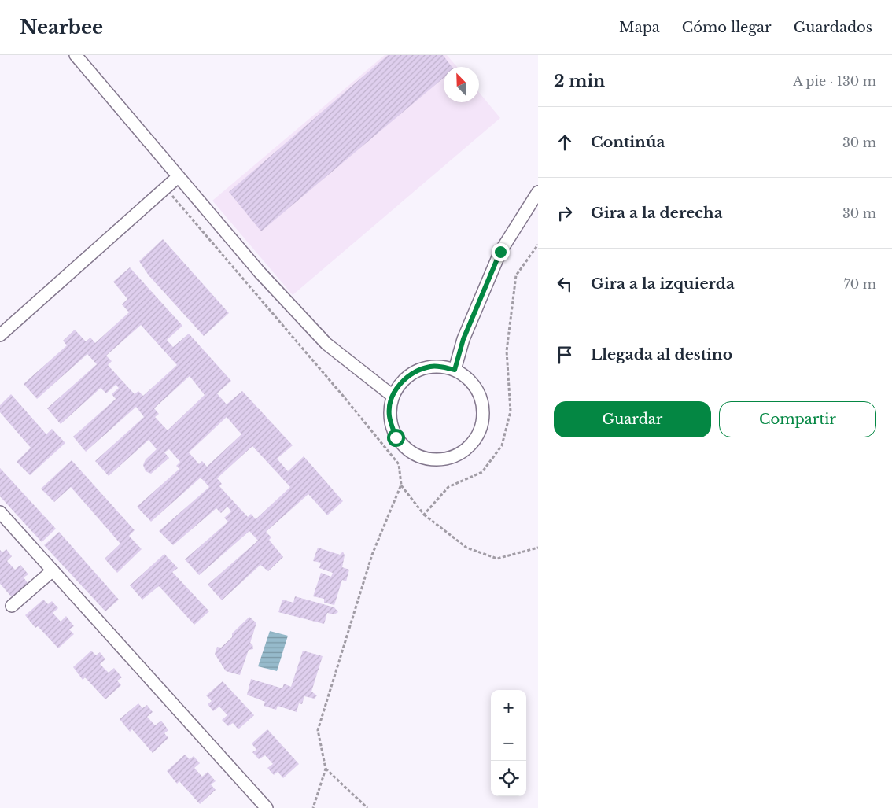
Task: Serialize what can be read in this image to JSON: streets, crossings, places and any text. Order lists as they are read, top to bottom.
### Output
{
  "north": "top left",
  "page": {
    "header": "Nearbee",
    "nav": ["Mapa", "Cómo llegar", "Guardados"],
    "heading": ["2 min", "A pie · 130 m"],
    "list": [
      ["Continúa", "30 m"],
      ["Gira a la derecha", "30 m"],
      ["Gira a la izquierda", "70 m"],
      "Llegada al destino"
    ],
    "buttons": ["Guardar", "Compartir"],
    "map_buttons": ["+", "−"]
  }
}
